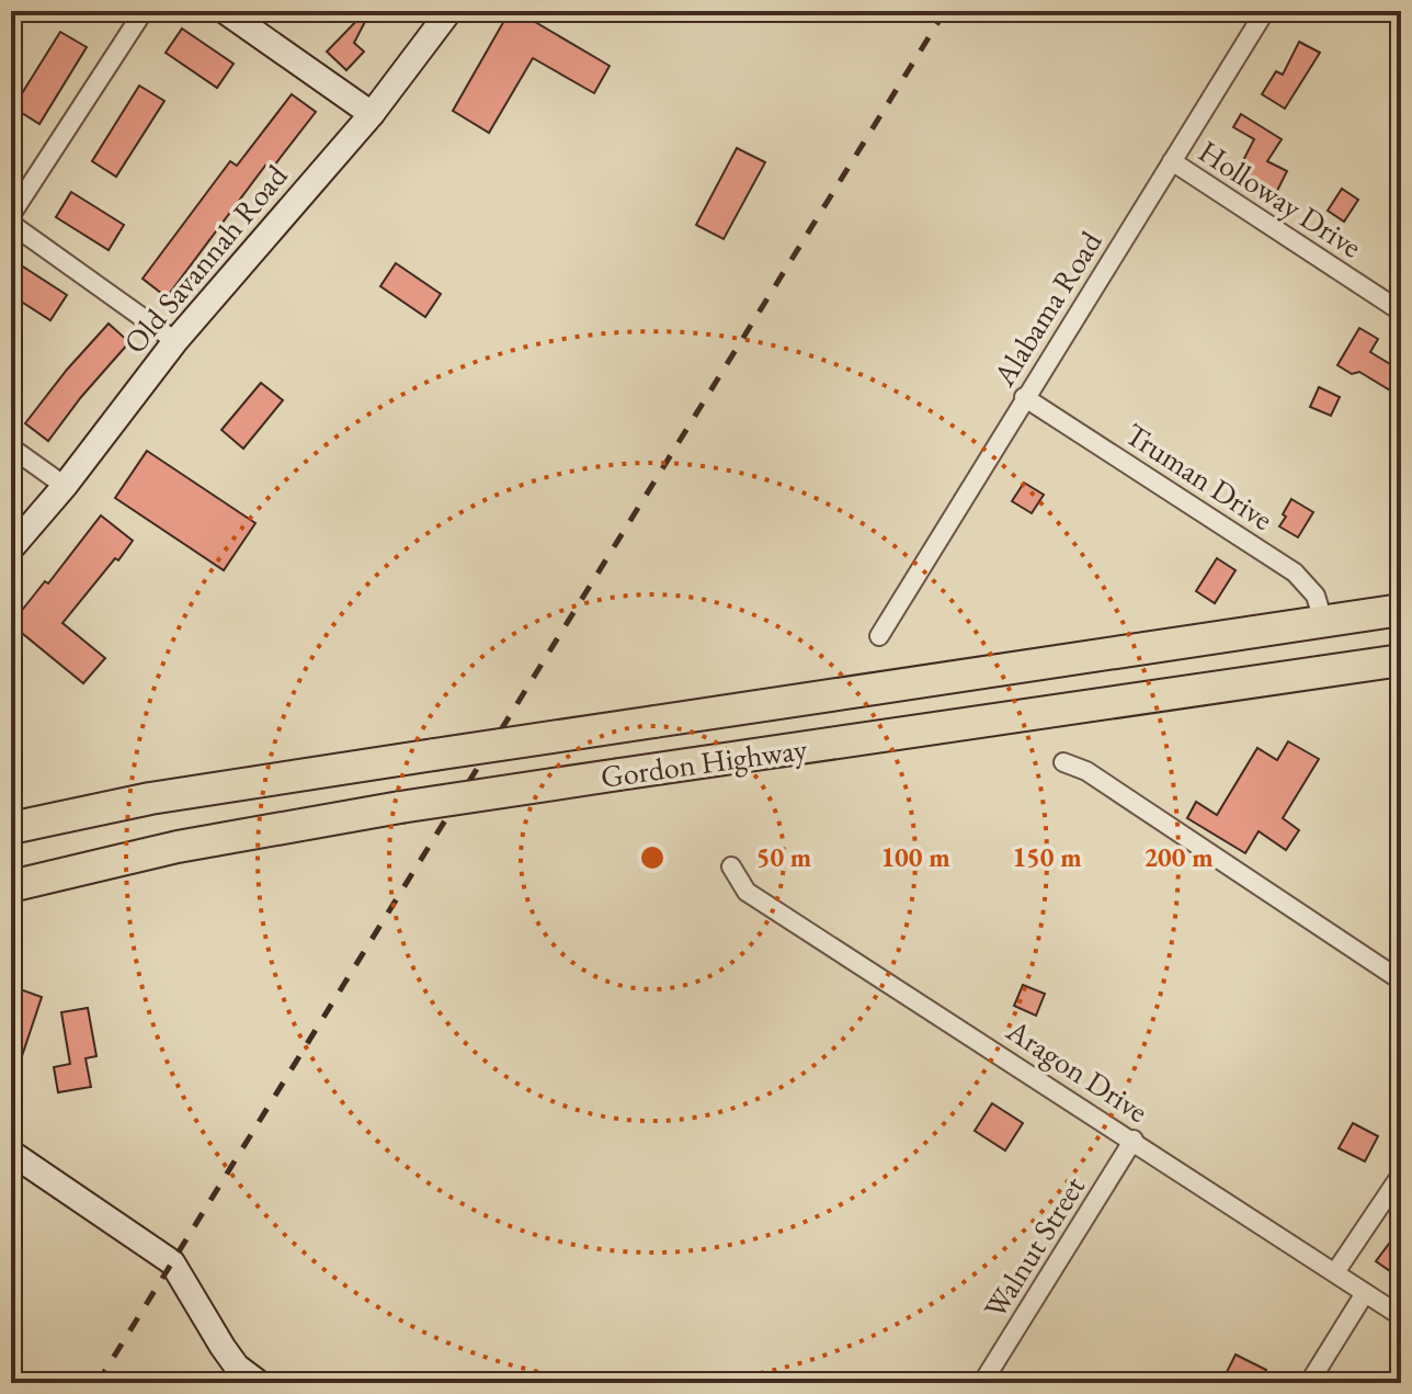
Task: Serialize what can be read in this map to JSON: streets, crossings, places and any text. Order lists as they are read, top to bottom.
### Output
{
  "streets": {
    "highway": ["Gordon Highway"],
    "street": [
      "Holloway Drive",
      "Old Savannah Road",
      "Alabama Road",
      "Truman Drive",
      "Aragon Drive",
      "Walnut Street"
    ]
  },
  "crossings": [
    ["Holloway Drive", "Alabama Road"],
    ["Alabama Road", "Truman Drive"],
    ["Truman Drive", "Gordon Highway"],
    ["Aragon Drive", "Walnut Street"]
  ],
  "rings": [
    "50 m",
    "100 m",
    "150 m",
    "200 m"
  ]
}
